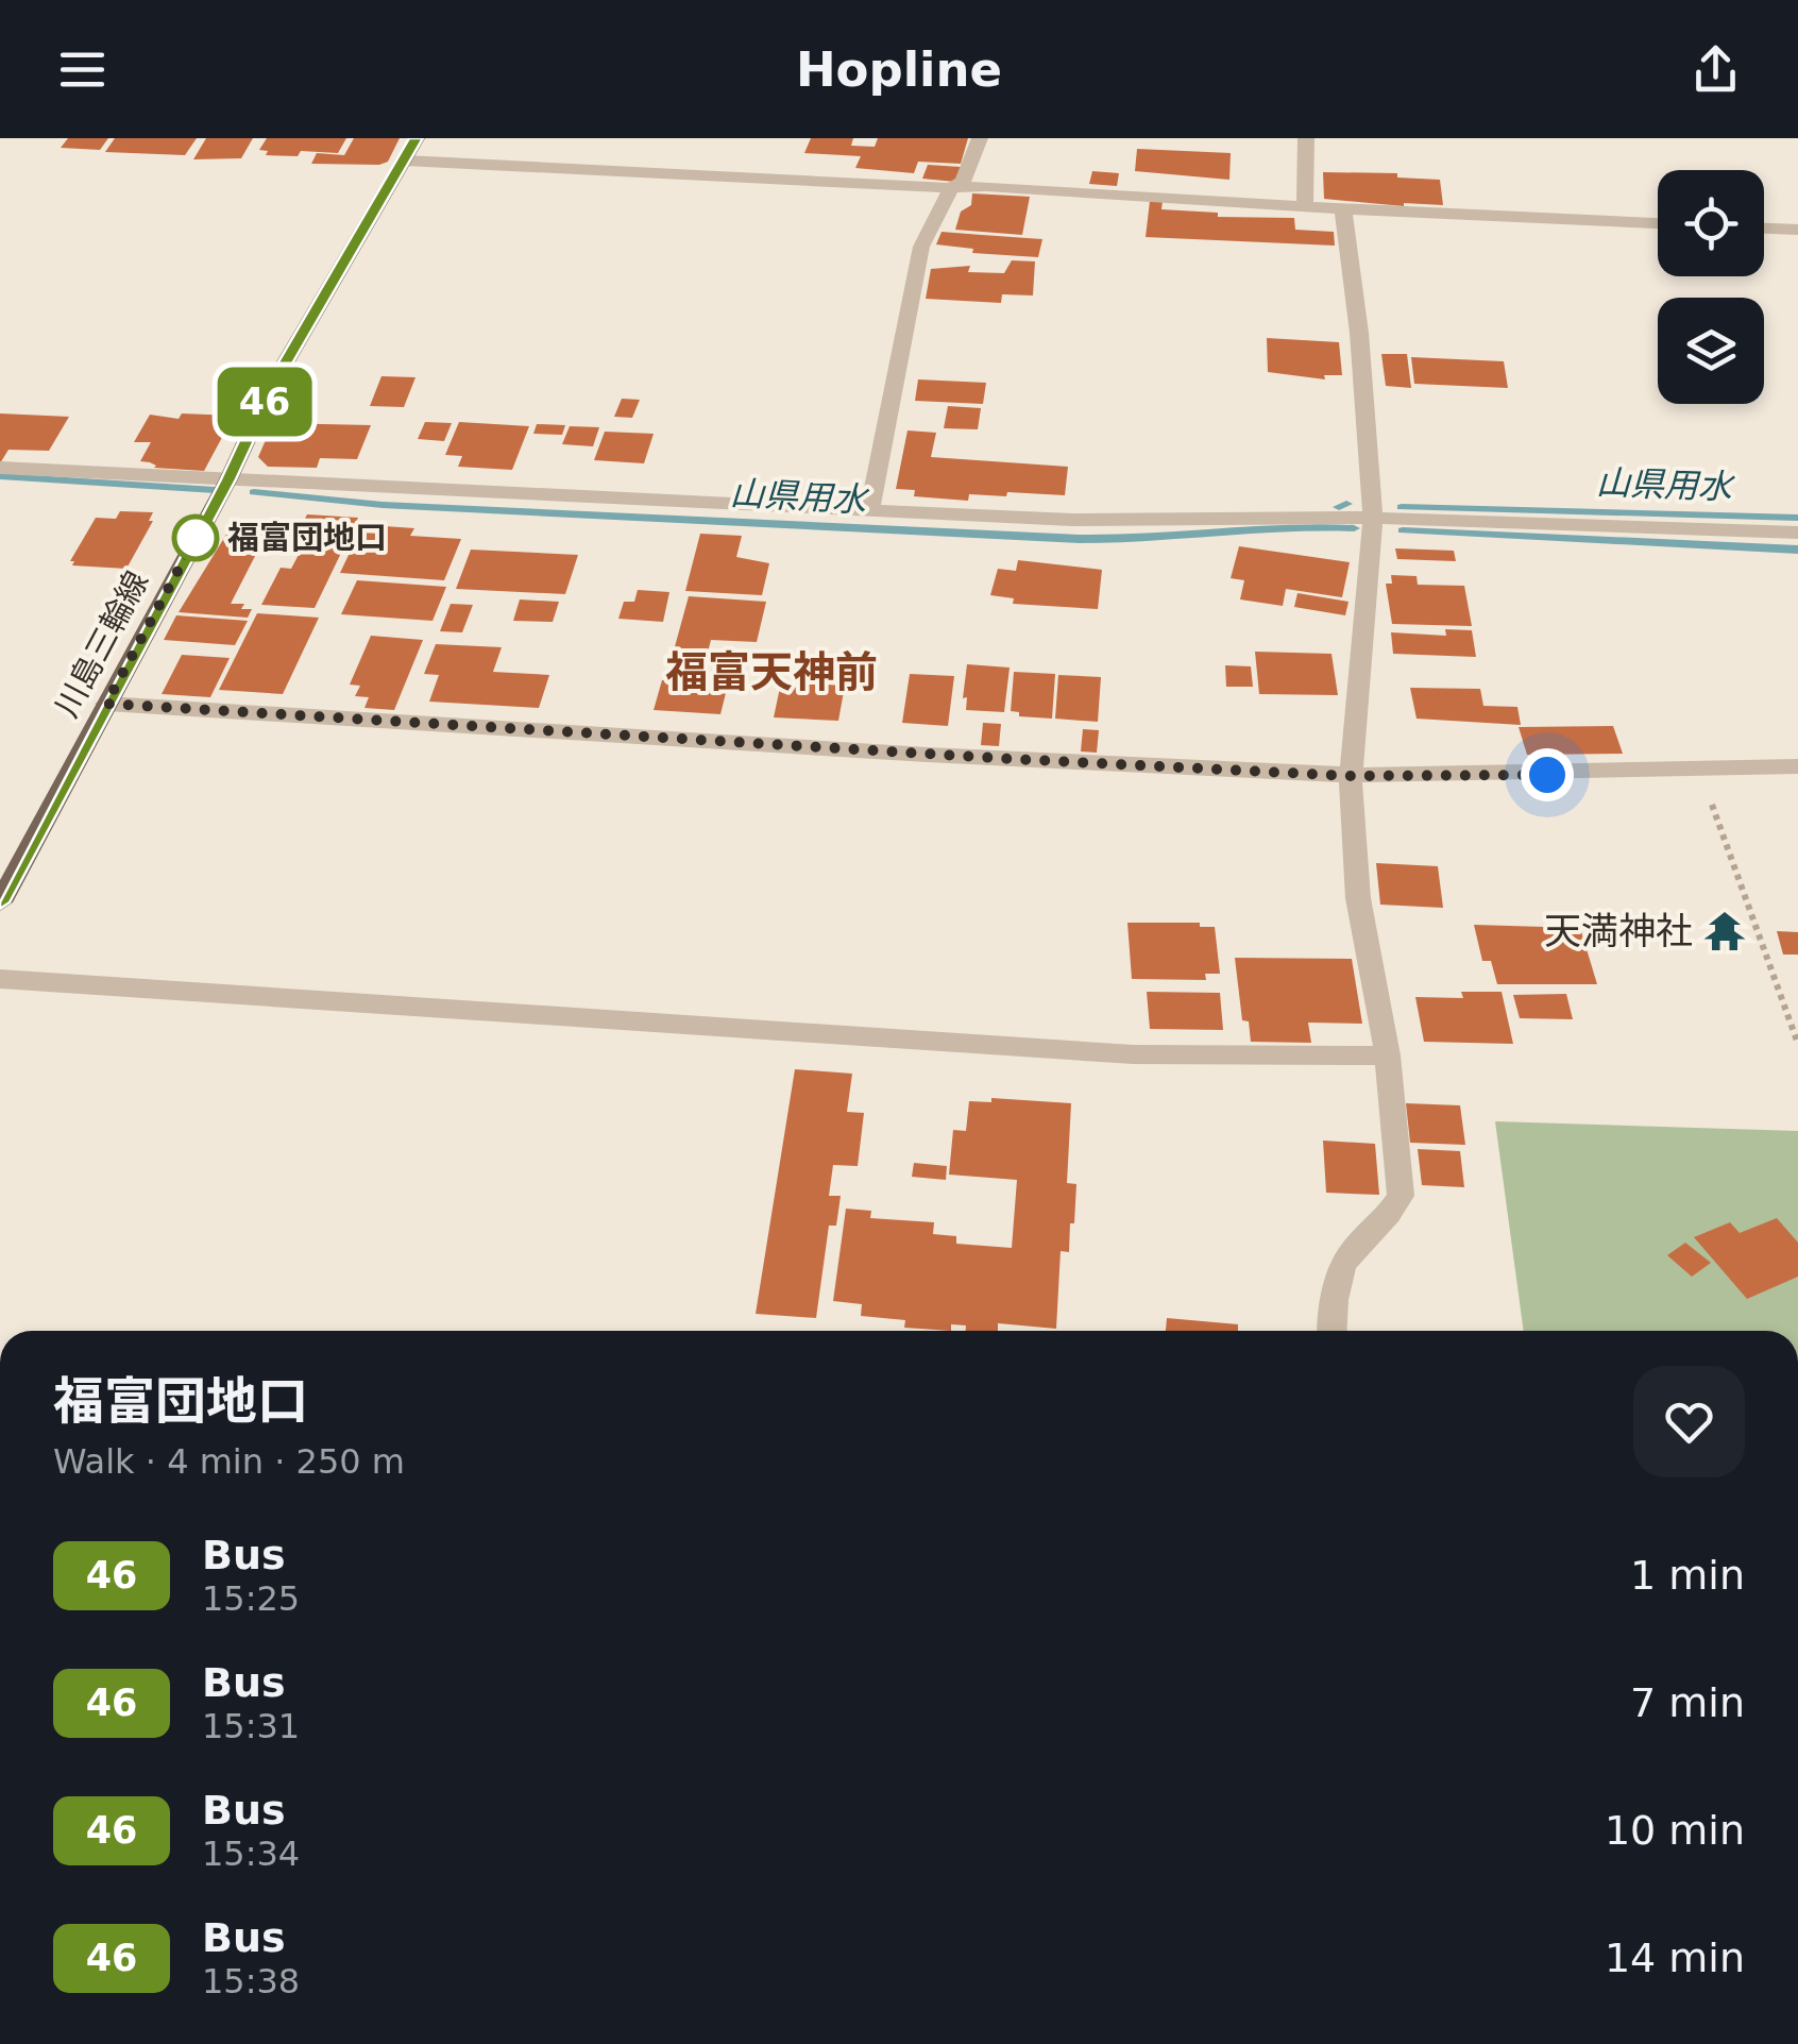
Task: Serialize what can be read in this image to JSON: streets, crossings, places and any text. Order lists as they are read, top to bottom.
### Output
{
  "streets": {
    "main road": ["川島三輪線"]
  },
  "districts": ["福富天神前"],
  "water": ["山県用水"],
  "places": {
    "other": ["福富団地口"],
    "temple": ["天満神社"]
  },
  "lines": ["bus line 46"],
  "page": {
    "header": "Hopline",
    "on_map": "46",
    "heading": ["福富団地口", "Walk · 4 min · 250 m"],
    "list": [
      {
        "mark": "46",
        "name": "Bus",
        "note": "15:25",
        "value": "1 min"
      },
      {
        "mark": "46",
        "name": "Bus",
        "note": "15:31",
        "value": "7 min"
      },
      {
        "mark": "46",
        "name": "Bus",
        "note": "15:34",
        "value": "10 min"
      },
      {
        "mark": "46",
        "name": "Bus",
        "note": "15:38",
        "value": "14 min"
      }
    ]
  }
}
